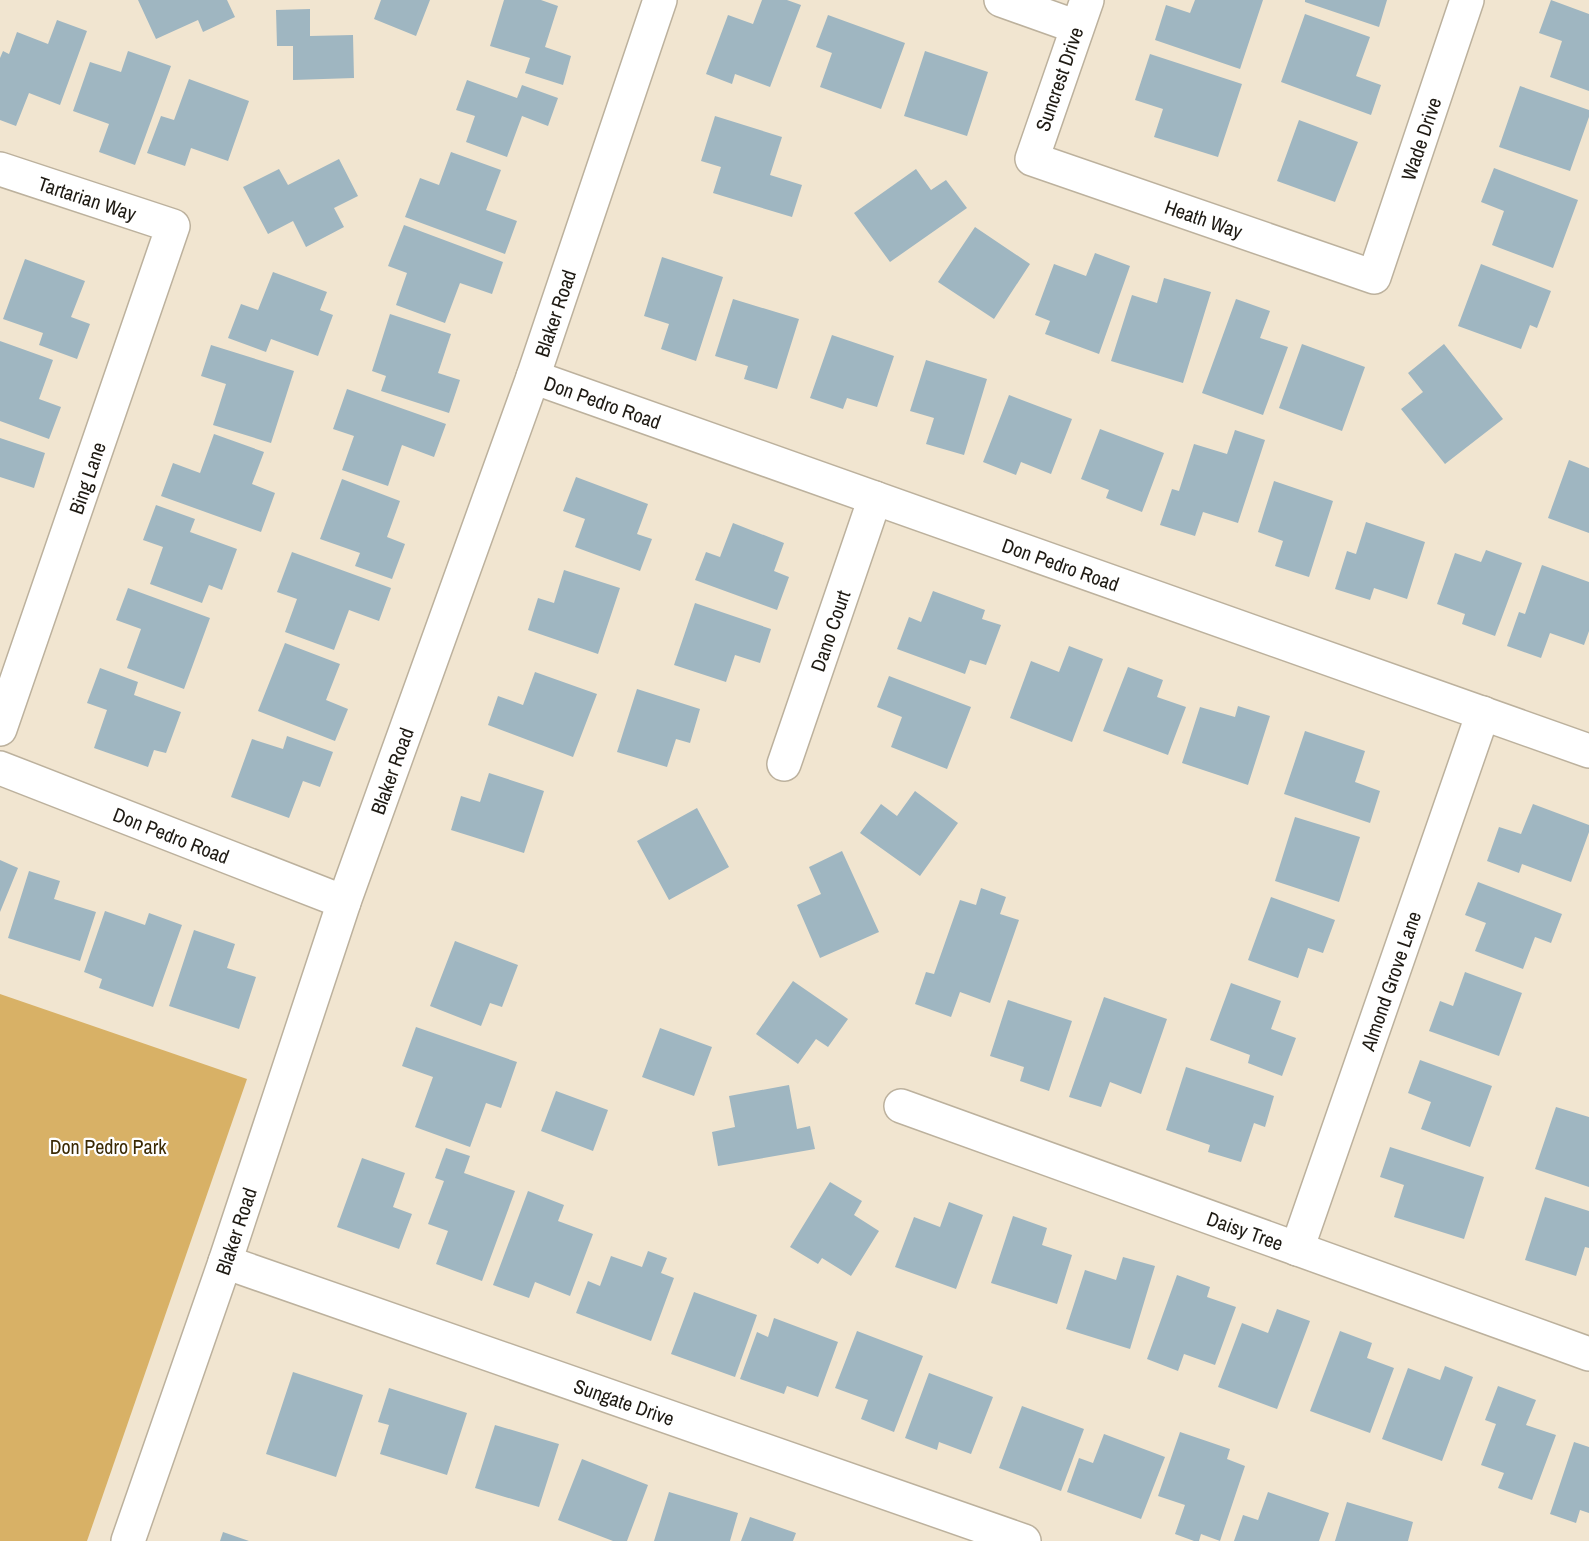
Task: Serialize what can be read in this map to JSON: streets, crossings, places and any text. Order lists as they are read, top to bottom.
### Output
{
  "streets": {
    "street": [
      "Suncrest Drive",
      "Wade Drive",
      "Tartarian Way",
      "Heath Way",
      "Blaker Road",
      "Don Pedro Road",
      "Bing Lane",
      "Dano Court",
      "Almond Grove Lane",
      "Daisy Tree",
      "Sungate Drive"
    ]
  },
  "crossings": [
    ["Suncrest Drive", "Heath Way"],
    ["Wade Drive", "Heath Way"],
    ["Tartarian Way", "Bing Lane"],
    ["Blaker Road", "Don Pedro Road"],
    ["Blaker Road", "Sungate Drive"],
    ["Don Pedro Road", "Dano Court"],
    ["Don Pedro Road", "Almond Grove Lane"],
    ["Almond Grove Lane", "Daisy Tree"]
  ],
  "parks": ["Don Pedro Park"]
}
